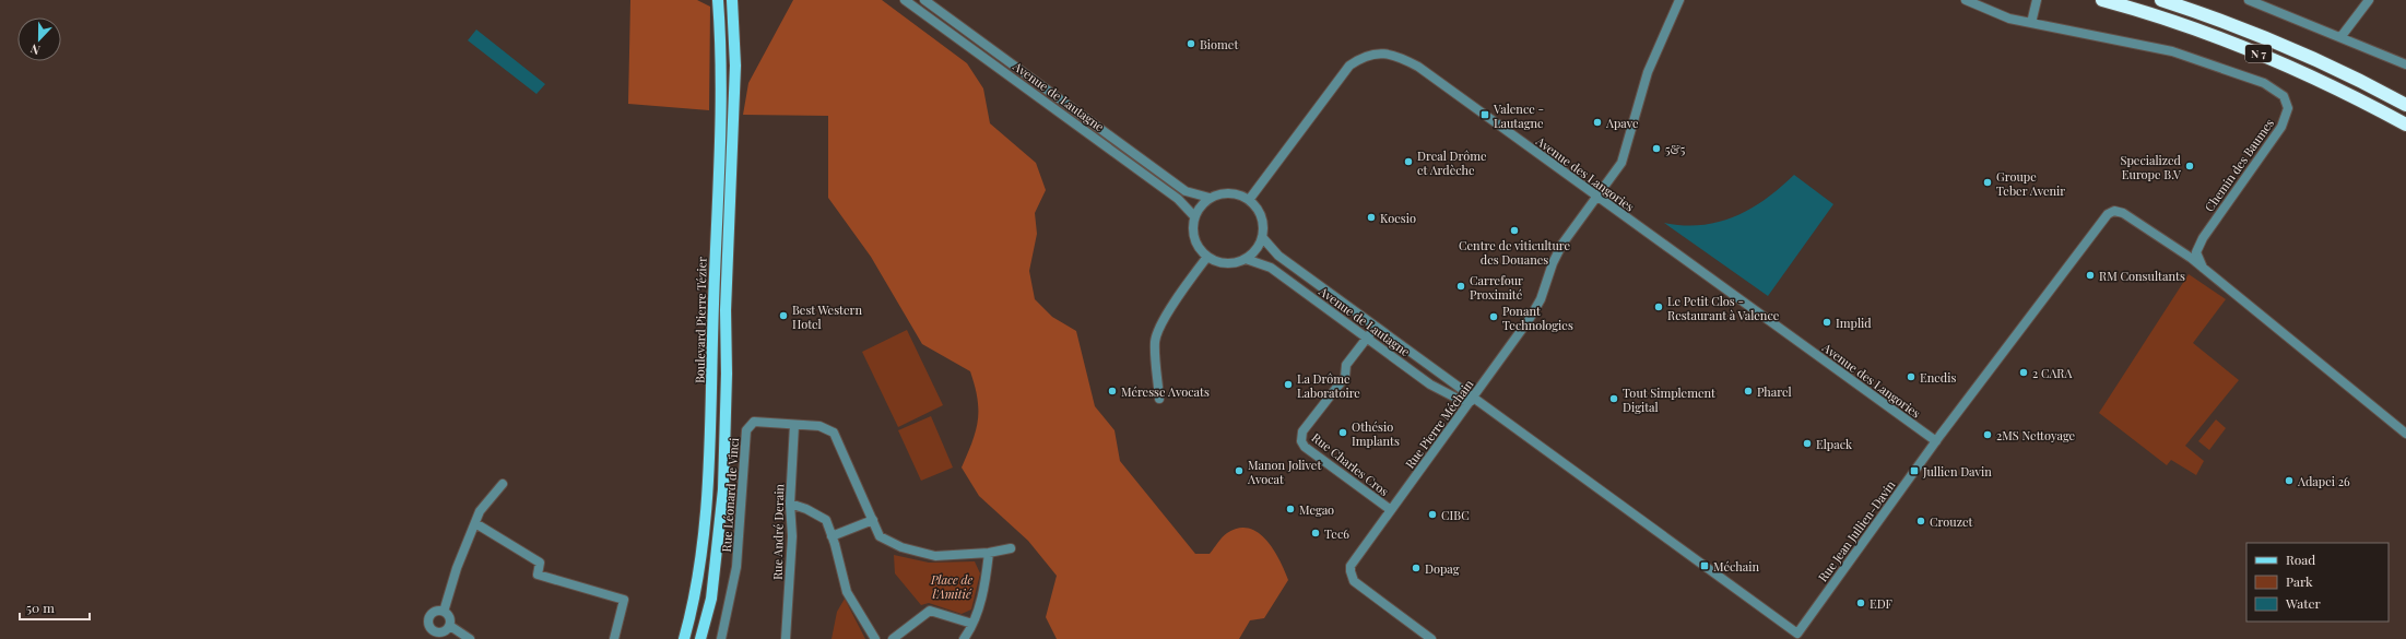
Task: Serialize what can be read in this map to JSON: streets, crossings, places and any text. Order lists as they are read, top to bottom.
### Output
{
  "streets": {
    "highway": ["N 7"],
    "main road": ["Boulevard Pierre Tézier"],
    "street": [
      "Avenue de Lautagne",
      "Chemin des Baumes",
      "Avenue des Langories",
      "Rue Pierre Méchain",
      "Rue Charles Cros",
      "Rue Léonard de Vinci",
      "Rue Jean Jullien-Davin",
      "Rue André Derain"
    ]
  },
  "crossings": [
    ["Avenue de Lautagne", "Avenue des Langories"],
    ["Avenue de Lautagne", "Rue Pierre Méchain"],
    ["Avenue de Lautagne", "Rue Charles Cros"],
    ["Avenue de Lautagne", "Rue Jean Jullien-Davin"],
    ["Chemin des Baumes", "Rue Jean Jullien-Davin"],
    ["Avenue des Langories", "Rue Pierre Méchain"],
    ["Avenue des Langories", "Rue Jean Jullien-Davin"],
    ["Rue Pierre Méchain", "Rue Charles Cros"],
    ["Rue Pierre Méchain", "Rue Jean Jullien-Davin"],
    ["Rue Léonard de Vinci", "Rue André Derain"]
  ],
  "parks": ["Place de l'Amitié"],
  "places": {
    "other": [
      "Biomet",
      "Apave",
      "5&5",
      "Dreal Drôme et Ardèche",
      "Specialized Europe B.V",
      "Groupe Teber Avenir",
      "Koesio",
      "Centre de viticulture des Douanes",
      "RM Consultants",
      "Carrefour Proximité",
      "Le Petit Clos - Restaurant à Valence",
      "Best Western Hotel",
      "Ponant Technologies",
      "Implid",
      "2 CARA",
      "Enedis",
      "La Drôme Laboratoire",
      "Méresse Avocats",
      "Pharel",
      "Tout Simplement Digital",
      "Othésio Implants",
      "2MS Nettoyage",
      "Elpack",
      "Manon Jolivet Avocat",
      "Adapei 26",
      "Megao",
      "CIBC",
      "Crouzet",
      "Tec6",
      "Dopag",
      "EDF"
    ],
    "transit": ["Valence - Lautagne", "Jullien Davin", "Méchain"]
  },
  "legend": ["Road", "Park", "Water"],
  "scale_bar": "50 m",
  "north": "bottom"
}
